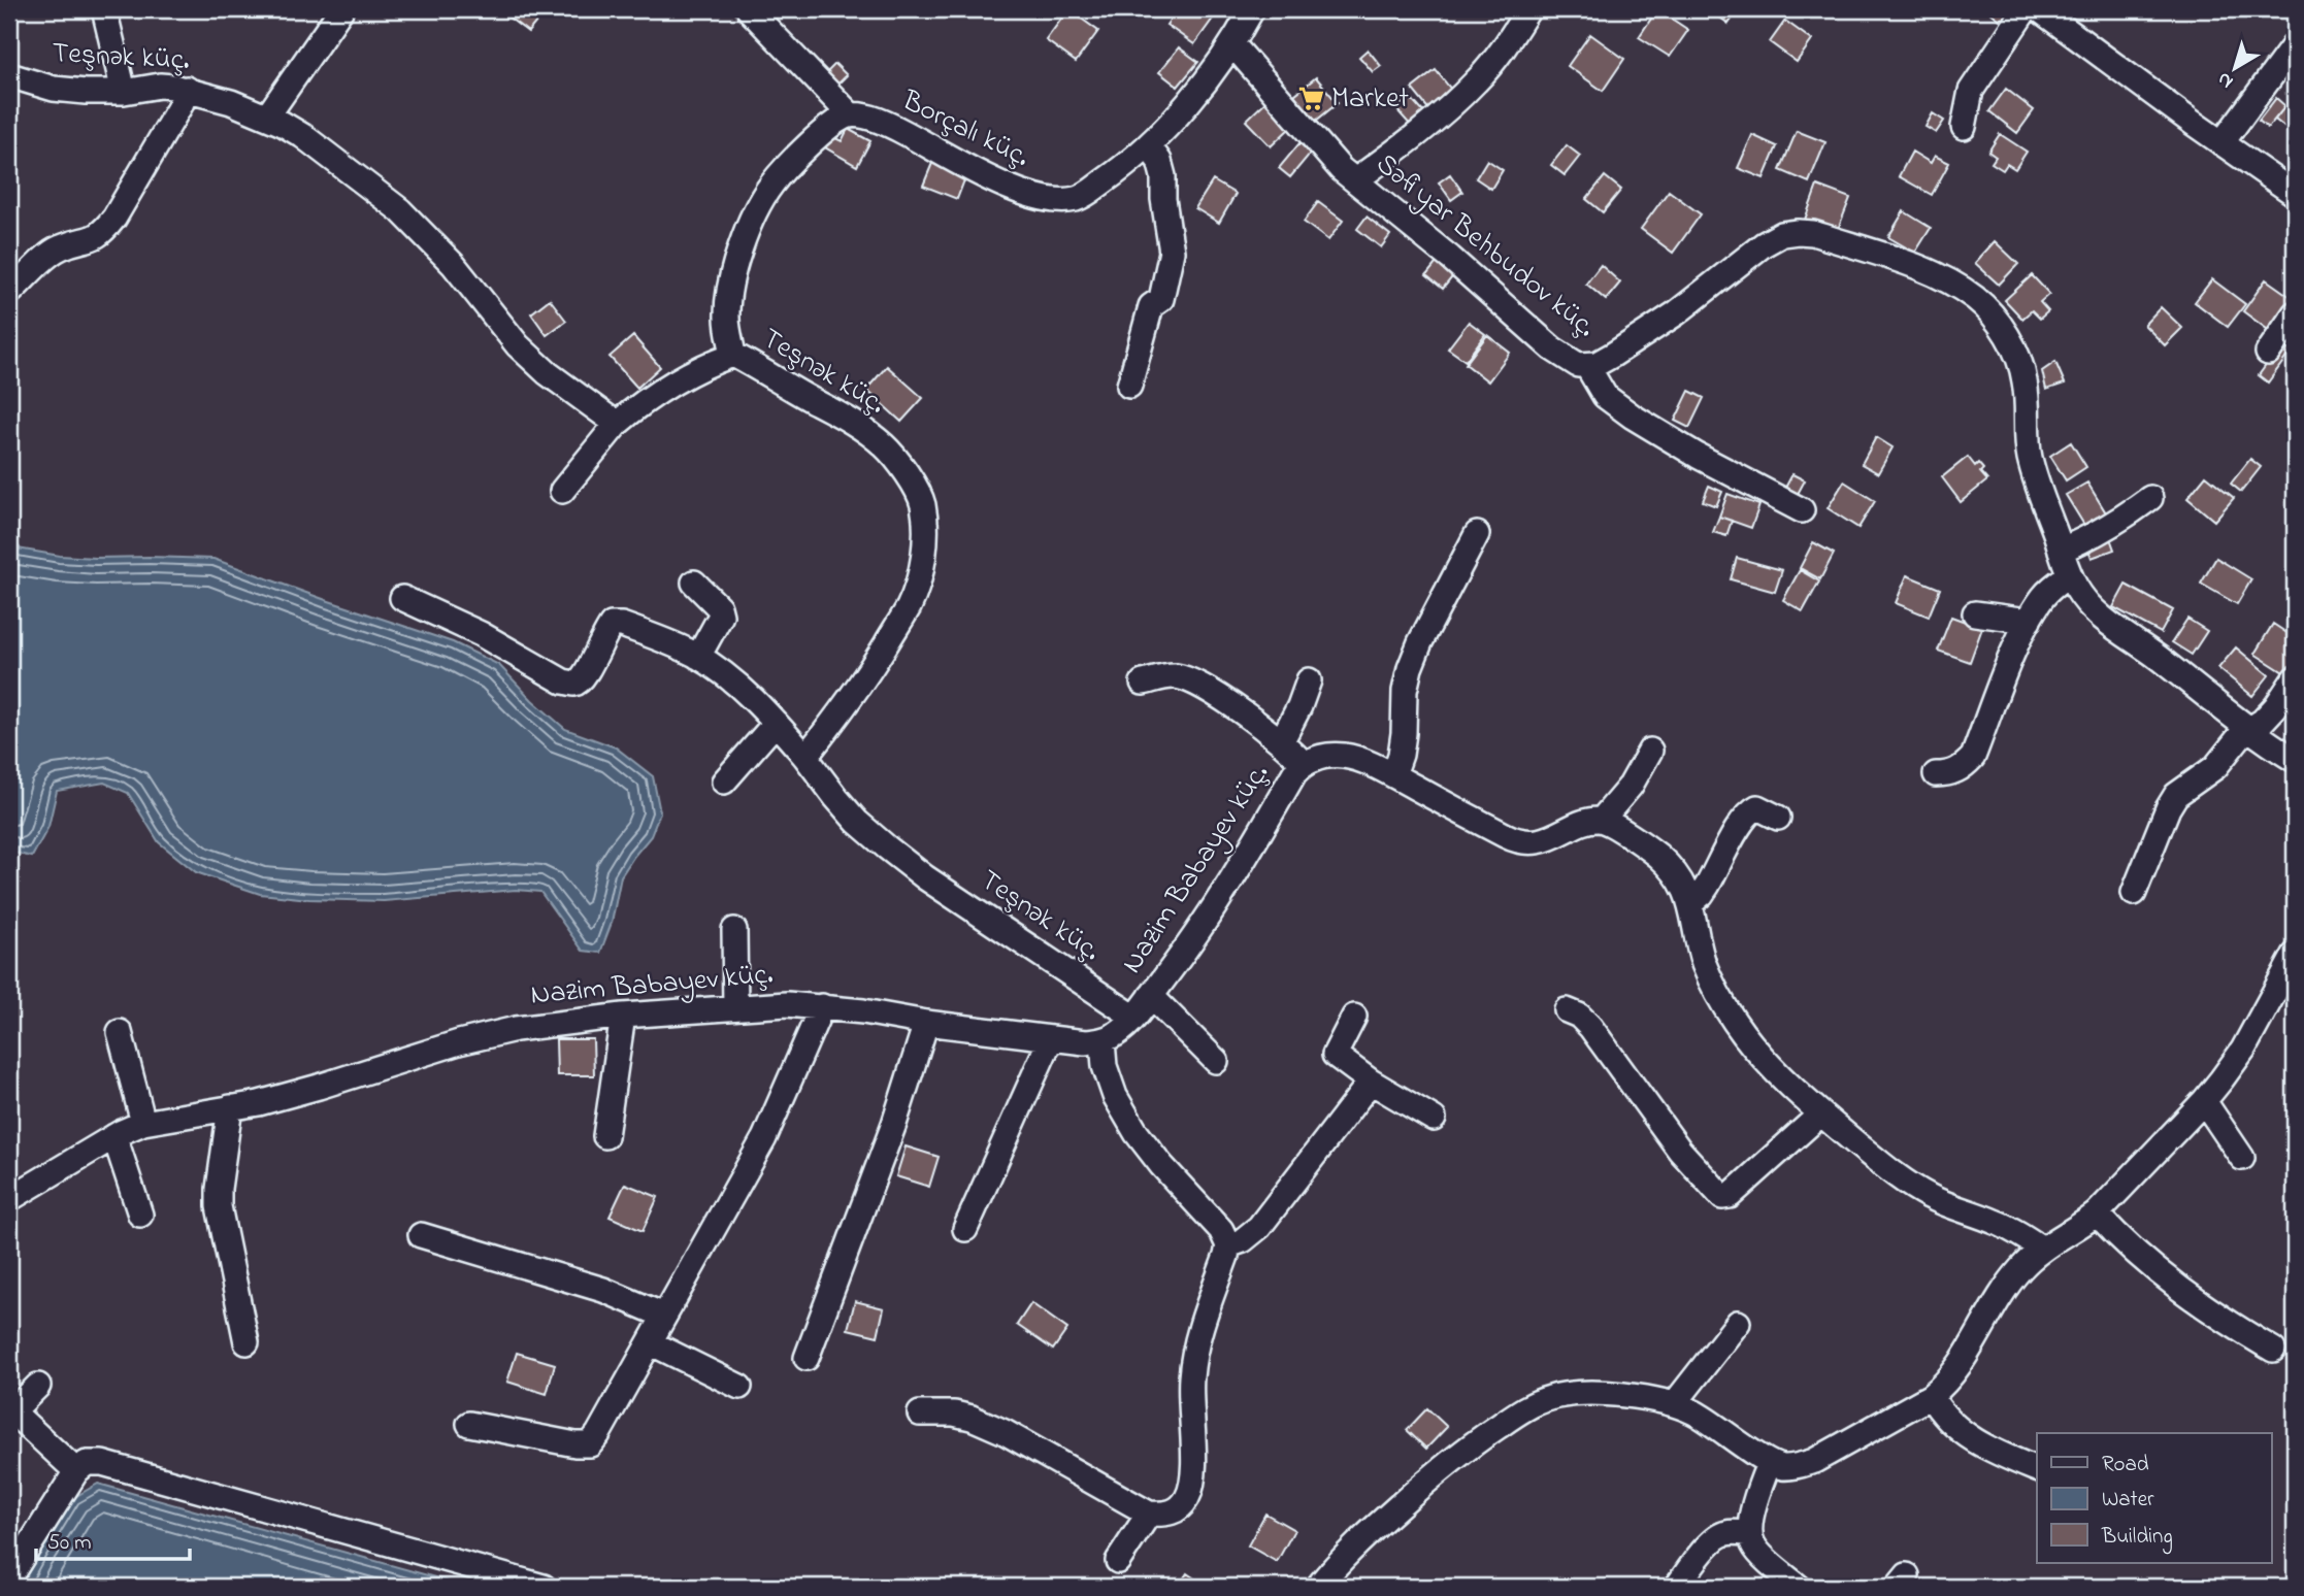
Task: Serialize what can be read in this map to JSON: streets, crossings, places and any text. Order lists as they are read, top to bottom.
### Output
{
  "streets": {
    "street": [
      "Teşnək küç.",
      "Borçalı küç.",
      "Səfiyar Behbudov küç.",
      "Nazim Babayev küç."
    ]
  },
  "crossings": [
    ["Teşnək küç.", "Nazim Babayev küç."],
    ["Borçalı küç.", "Səfiyar Behbudov küç."]
  ],
  "places": {
    "supermarket": ["Market"]
  },
  "legend": ["Road", "Water", "Building"],
  "scale_bar": "50 m",
  "north": "bottom left"
}
